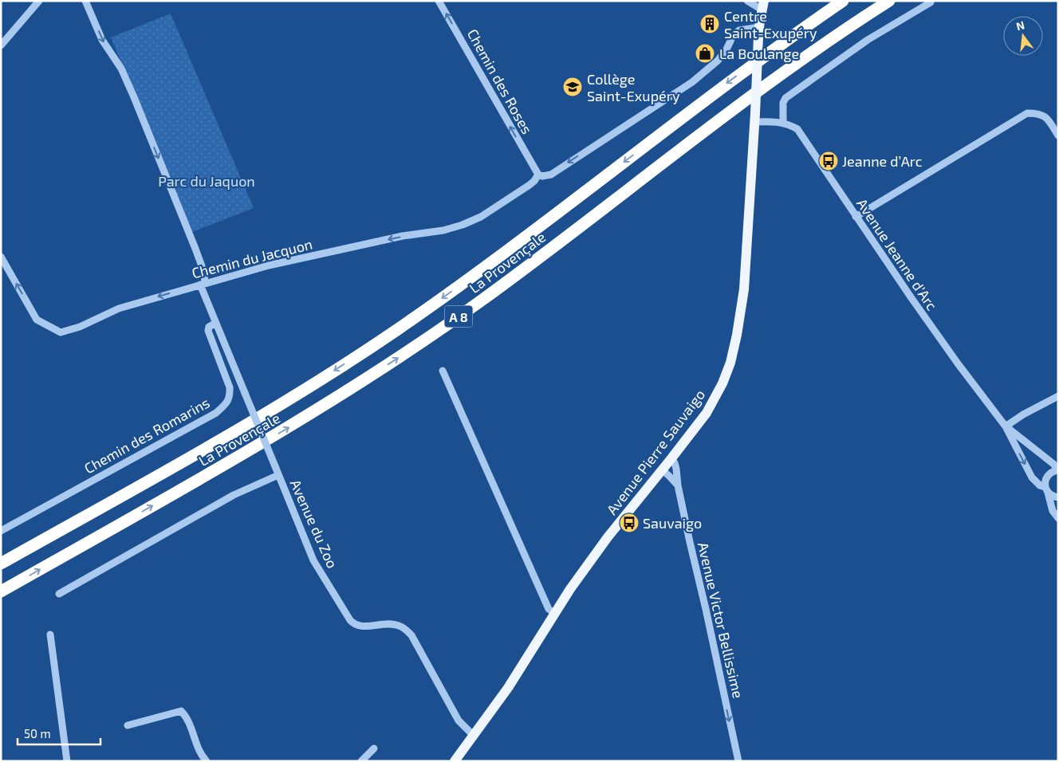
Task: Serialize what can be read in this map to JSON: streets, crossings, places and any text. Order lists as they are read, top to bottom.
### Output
{
  "streets": {
    "highway": ["La Provençale", "A 8"],
    "main road": ["Avenue Pierre Sauvaigo"],
    "street": [
      "Chemin des Roses",
      "Avenue Jeanne d'Arc",
      "Chemin du Jacquon",
      "Chemin des Romarins",
      "Avenue du Zoo",
      "Avenue Victor Bellissime"
    ]
  },
  "crossings": [
    ["Chemin des Roses", "Chemin du Jacquon"],
    ["Avenue Jeanne d'Arc", "Avenue Pierre Sauvaigo"],
    ["Chemin du Jacquon", "Avenue du Zoo"],
    ["Chemin des Romarins", "Avenue du Zoo"],
    ["Avenue Pierre Sauvaigo", "Avenue du Zoo"],
    ["Avenue Pierre Sauvaigo", "Avenue Victor Bellissime"]
  ],
  "one_way": [
    "Chemin des Roses",
    "Chemin du Jacquon",
    "Avenue du Zoo",
    "Avenue Victor Bellissime"
  ],
  "parks": ["Parc du Jaquon"],
  "places": {
    "building": ["Centre Saint-Exupéry"],
    "shop": ["La Boulange"],
    "school or university": ["Collège Saint-Exupéry"],
    "bus stop": ["Jeanne d’Arc", "Sauvaigo"]
  },
  "scale_bar": "50 m",
  "north": "top"
}
